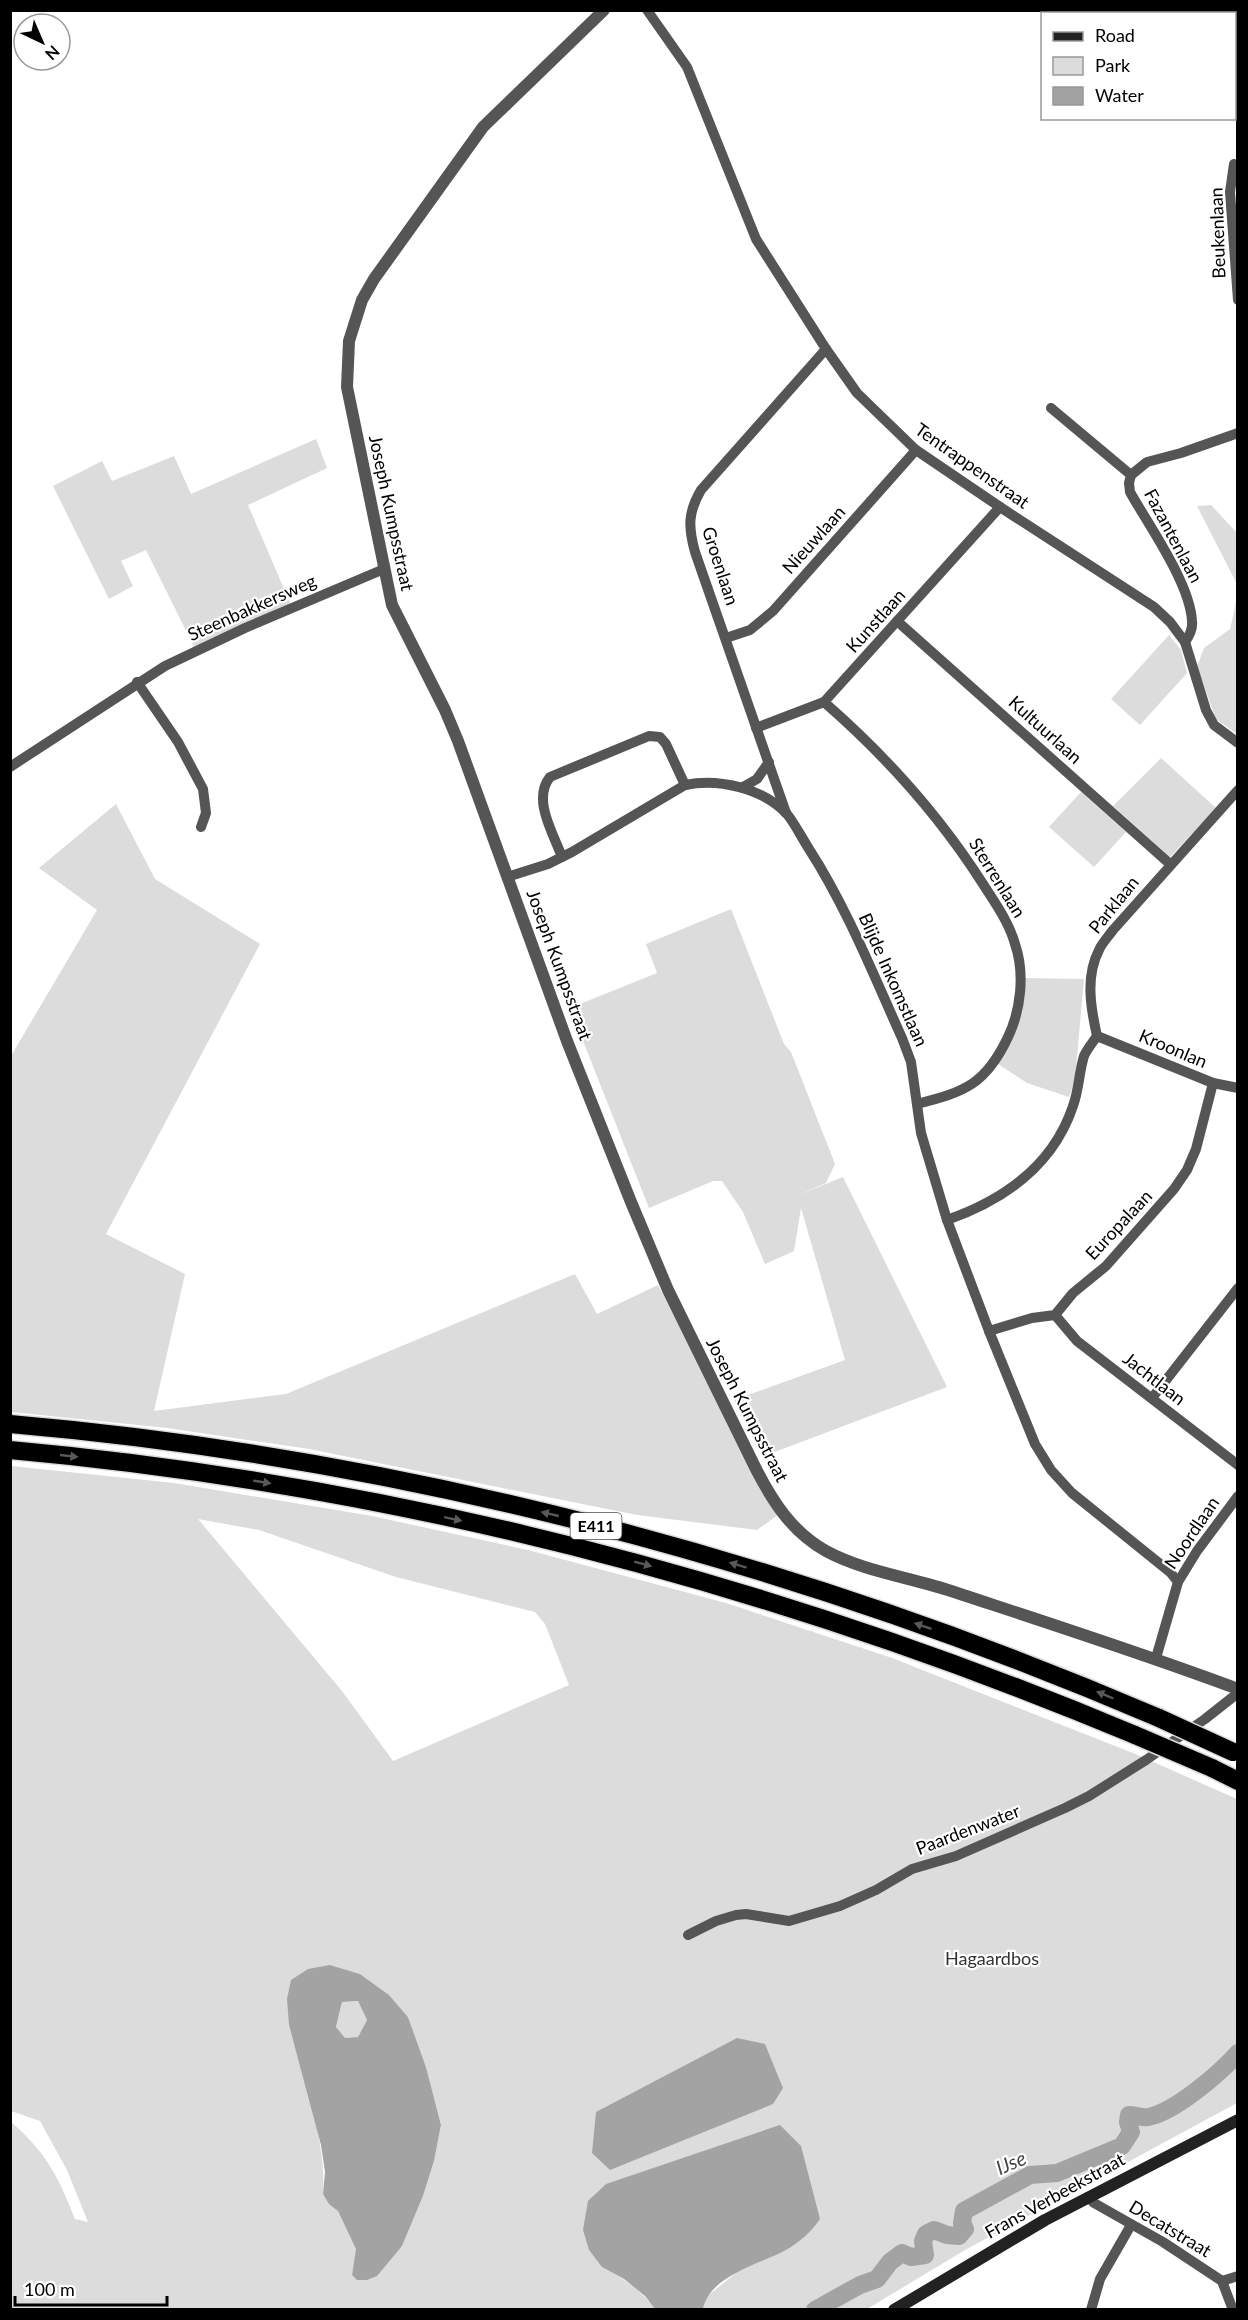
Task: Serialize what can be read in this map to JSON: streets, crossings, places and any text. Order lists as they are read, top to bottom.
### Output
{
  "streets": {
    "highway": ["E411"],
    "main road": ["Frans Verbeekstraat"],
    "street": [
      "Beukenlaan",
      "Tentrappenstraat",
      "Joseph Kumpsstraat",
      "Fazantenlaan",
      "Nieuwlaan",
      "Groenlaan",
      "Steenbakkersweg",
      "Kunstlaan",
      "Kultuurlaan",
      "Sterrenlaan",
      "Parklaan",
      "Blijde Inkomstlaan",
      "Kroonlan",
      "Europalaan",
      "Jachtlaan",
      "Noordlaan",
      "Paardenwater",
      "Decatstraat"
    ]
  },
  "crossings": [
    ["Tentrappenstraat", "Fazantenlaan"],
    ["Tentrappenstraat", "Nieuwlaan"],
    ["Tentrappenstraat", "Groenlaan"],
    ["Tentrappenstraat", "Kunstlaan"],
    ["Joseph Kumpsstraat", "Steenbakkersweg"],
    ["Joseph Kumpsstraat", "Blijde Inkomstlaan"],
    ["Joseph Kumpsstraat", "Noordlaan"],
    ["Joseph Kumpsstraat", "Paardenwater"],
    ["Nieuwlaan", "Groenlaan"],
    ["Groenlaan", "Kunstlaan"],
    ["Groenlaan", "Blijde Inkomstlaan"],
    ["Kunstlaan", "Kultuurlaan"],
    ["Kunstlaan", "Sterrenlaan"],
    ["Kultuurlaan", "Parklaan"],
    ["Sterrenlaan", "Blijde Inkomstlaan"],
    ["Parklaan", "Kroonlan"],
    ["Blijde Inkomstlaan", "Noordlaan"],
    ["Kroonlan", "Europalaan"],
    ["Europalaan", "Jachtlaan"],
    ["Frans Verbeekstraat", "Decatstraat"]
  ],
  "water": ["IJse"],
  "parks": ["Hagaardbos"],
  "legend": ["Road", "Park", "Water"],
  "scale_bar": "100 m",
  "north": "bottom right"
}
